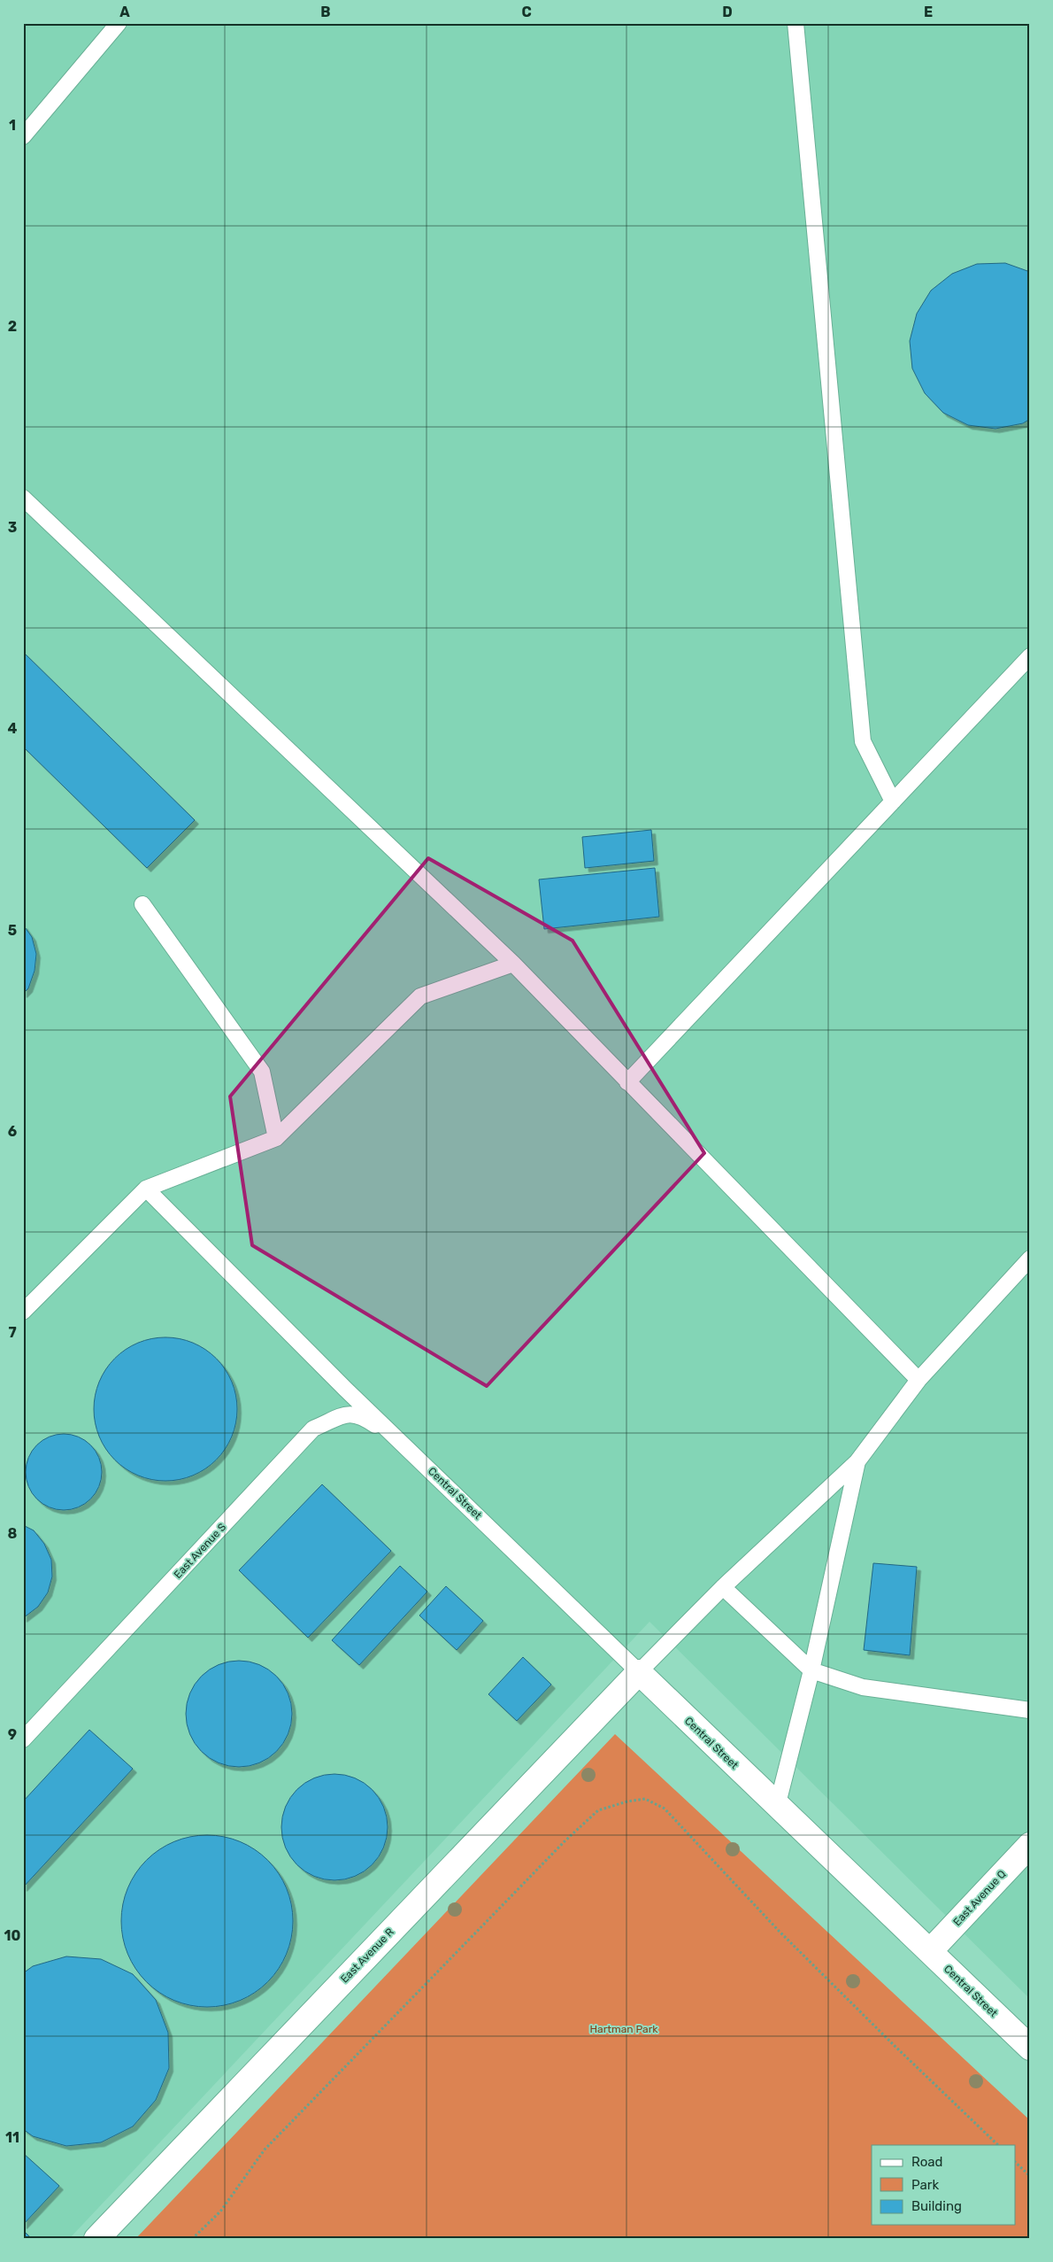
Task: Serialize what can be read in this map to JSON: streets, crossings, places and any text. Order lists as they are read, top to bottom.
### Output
{
  "streets": {
    "street": ["Central Street", "East Avenue Q", "East Avenue R"],
    "lane": ["East Avenue S"]
  },
  "crossings": [
    ["Central Street", "East Avenue S"],
    ["Central Street", "East Avenue Q"],
    ["Central Street", "East Avenue R"]
  ],
  "parks": ["Hartman Park"],
  "legend": ["Road", "Park", "Building"],
  "grid": {
    "columns": [
      "A",
      "B",
      "C",
      "D",
      "E"
    ],
    "rows": [
      "1",
      "2",
      "3",
      "4",
      "5",
      "6",
      "7",
      "8",
      "9",
      "10",
      "11"
    ]
  }
}
